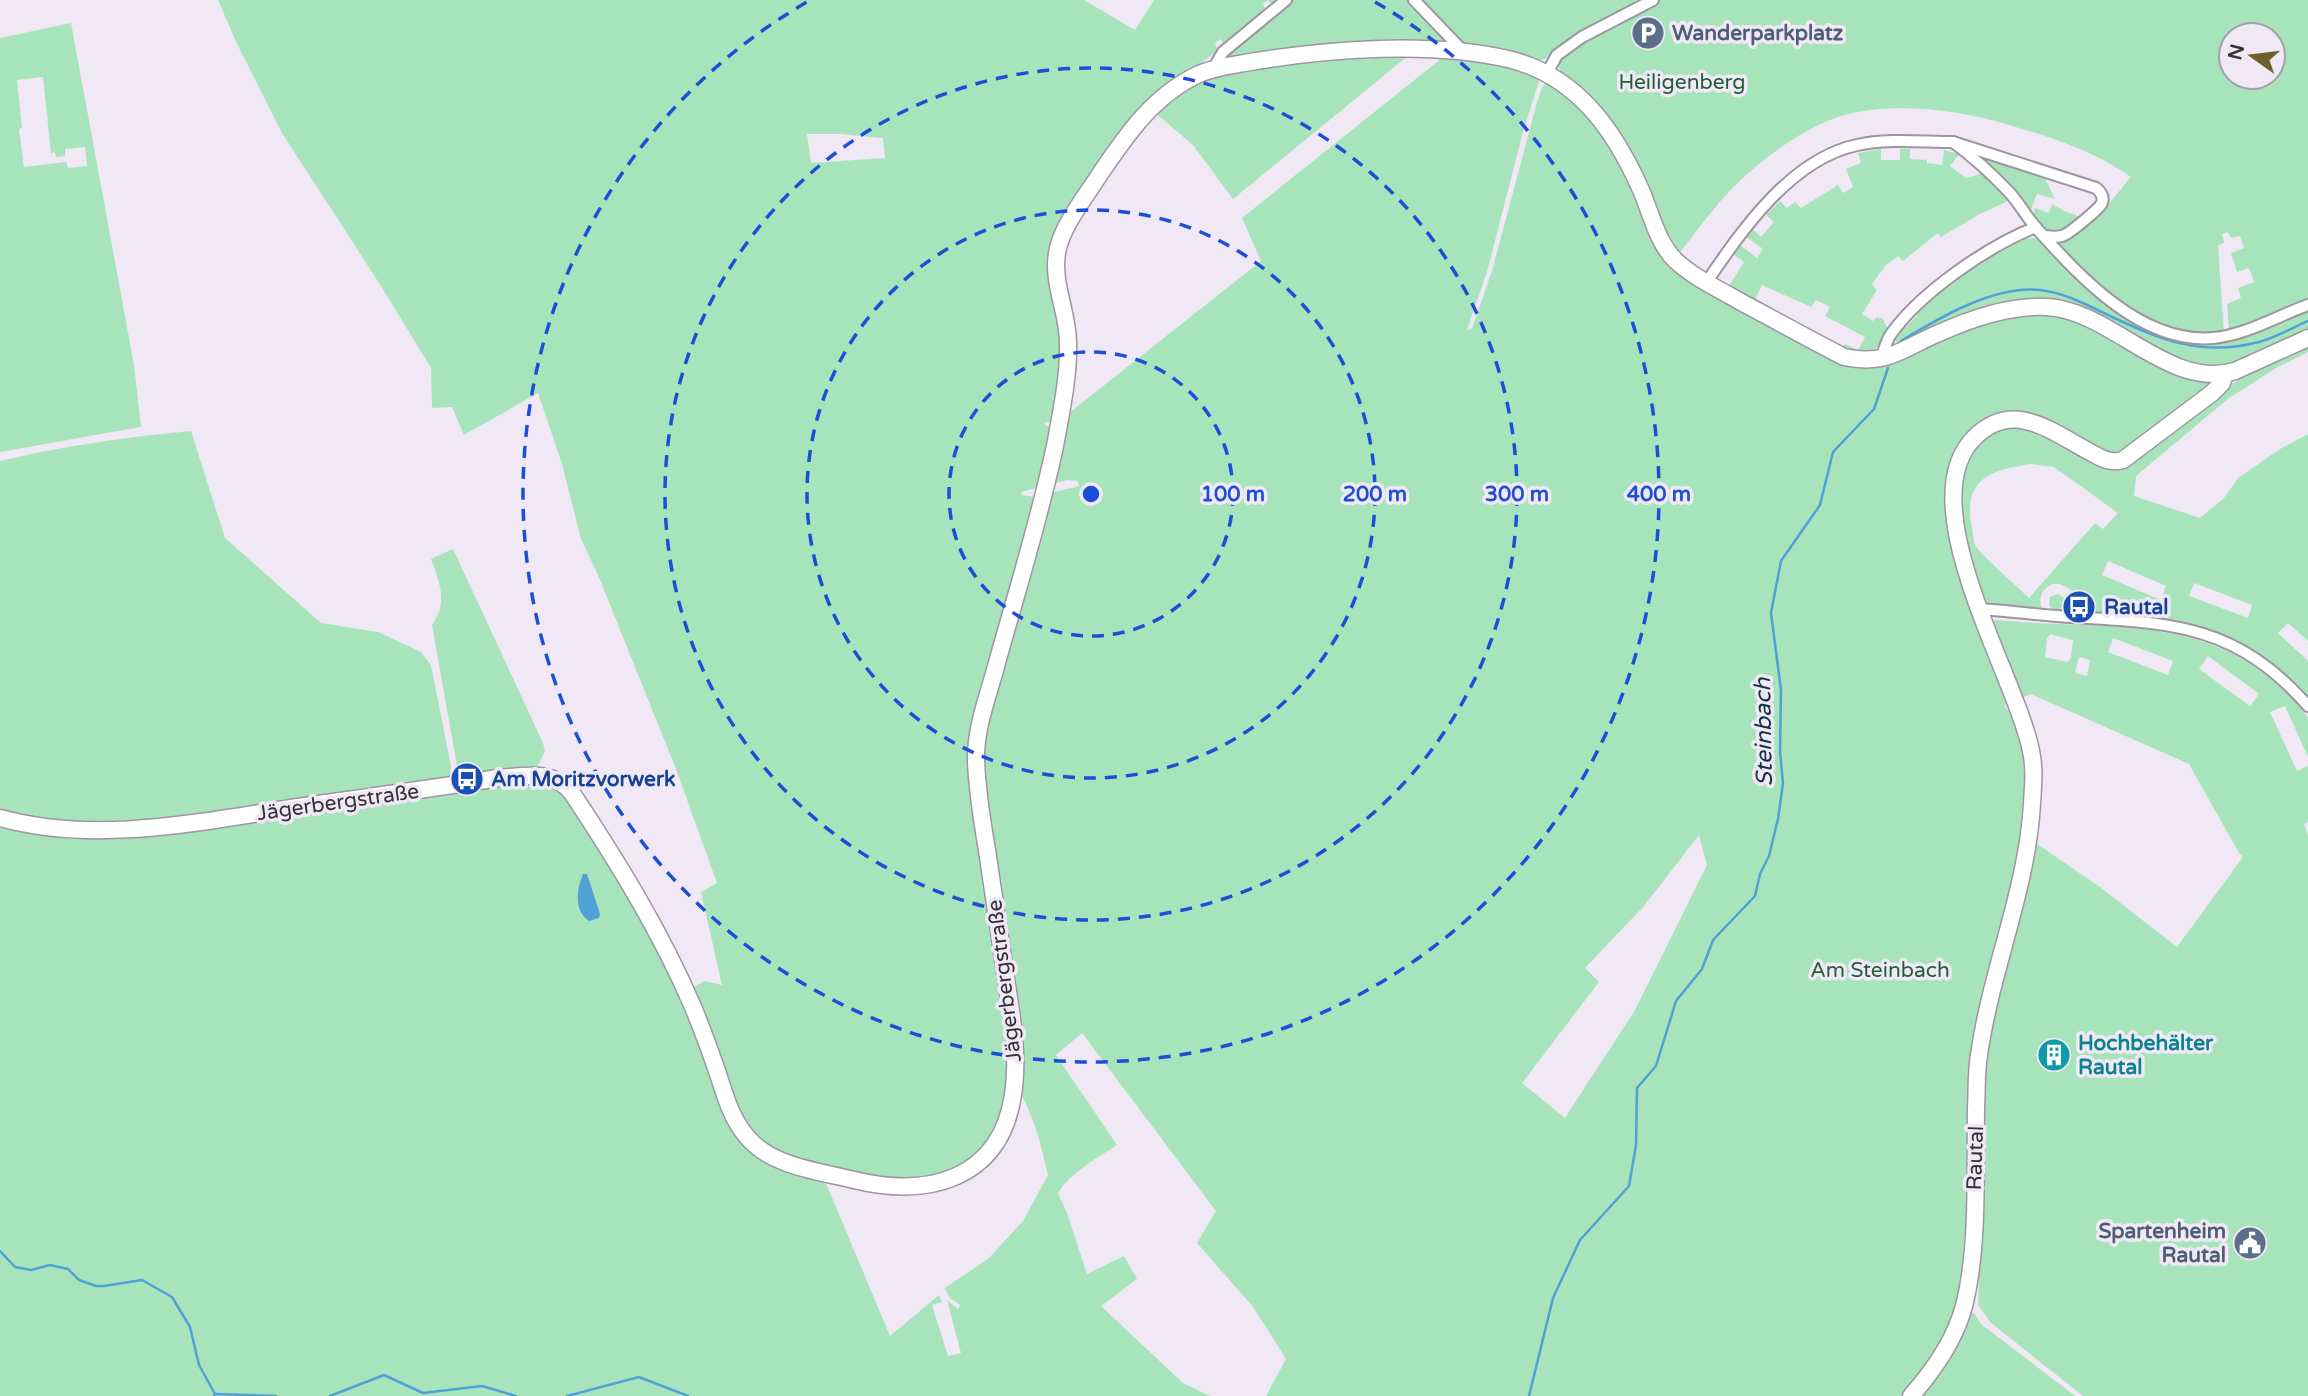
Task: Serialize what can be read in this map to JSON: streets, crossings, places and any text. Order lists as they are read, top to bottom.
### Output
{
  "streets": {
    "street": ["Jägerbergstraße", "Rautal"]
  },
  "water": ["Steinbach"],
  "parks": ["Heiligenberg", "Am Steinbach"],
  "places": {
    "parking": ["Wanderparkplatz"],
    "bus stop": ["Rautal", "Am Moritzvorwerk"],
    "building": ["Hochbehälter Rautal"],
    "public building": ["Spartenheim Rautal"]
  },
  "north": "left",
  "rings": [
    "100 m",
    "200 m",
    "300 m",
    "400 m"
  ]
}
